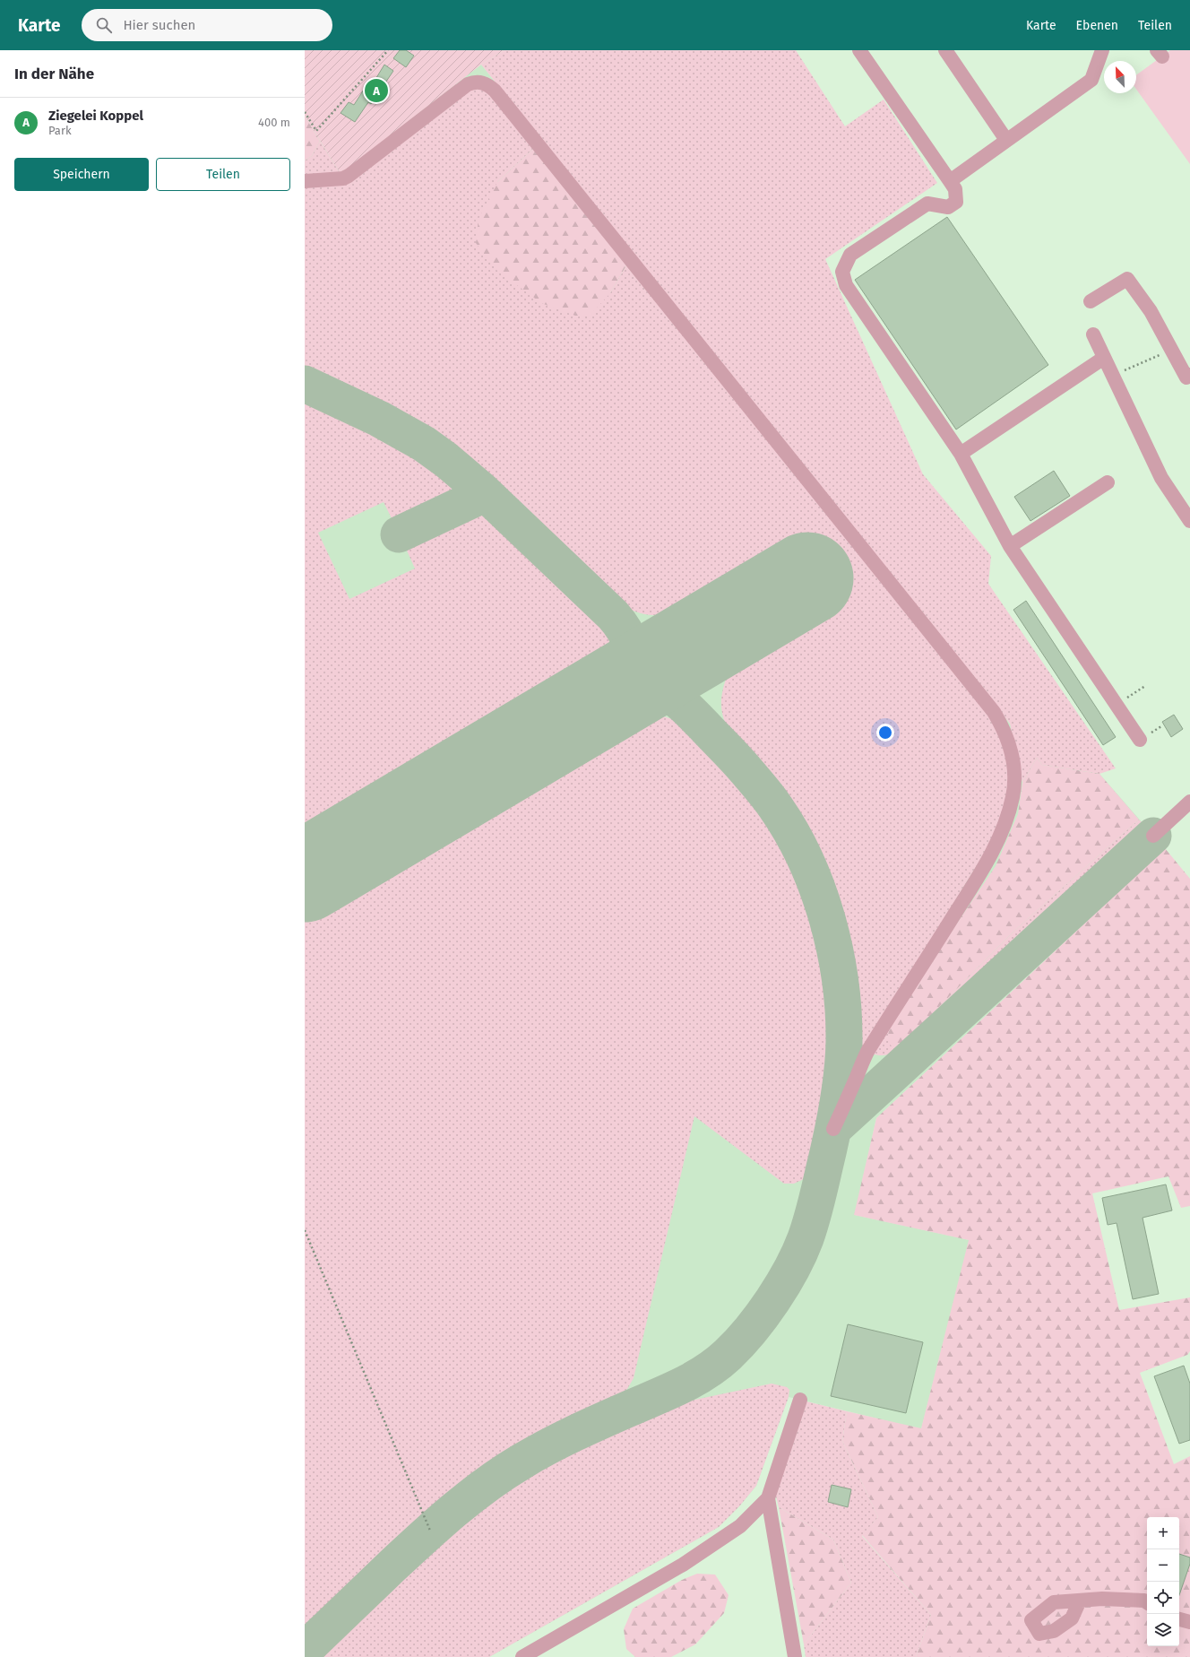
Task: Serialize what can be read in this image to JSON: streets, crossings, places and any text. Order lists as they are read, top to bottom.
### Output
{
  "north": "top left",
  "page": {
    "header": "Karte",
    "search": "Hier suchen",
    "nav": ["Karte", "Ebenen", "Teilen"],
    "heading": "In der Nähe",
    "pins": "A",
    "list": [
      {
        "mark": "A",
        "name": "Ziegelei Koppel",
        "note": "Park",
        "value": "400 m"
      }
    ],
    "buttons": ["Speichern", "Teilen"],
    "map_buttons": ["+", "−"]
  }
}
